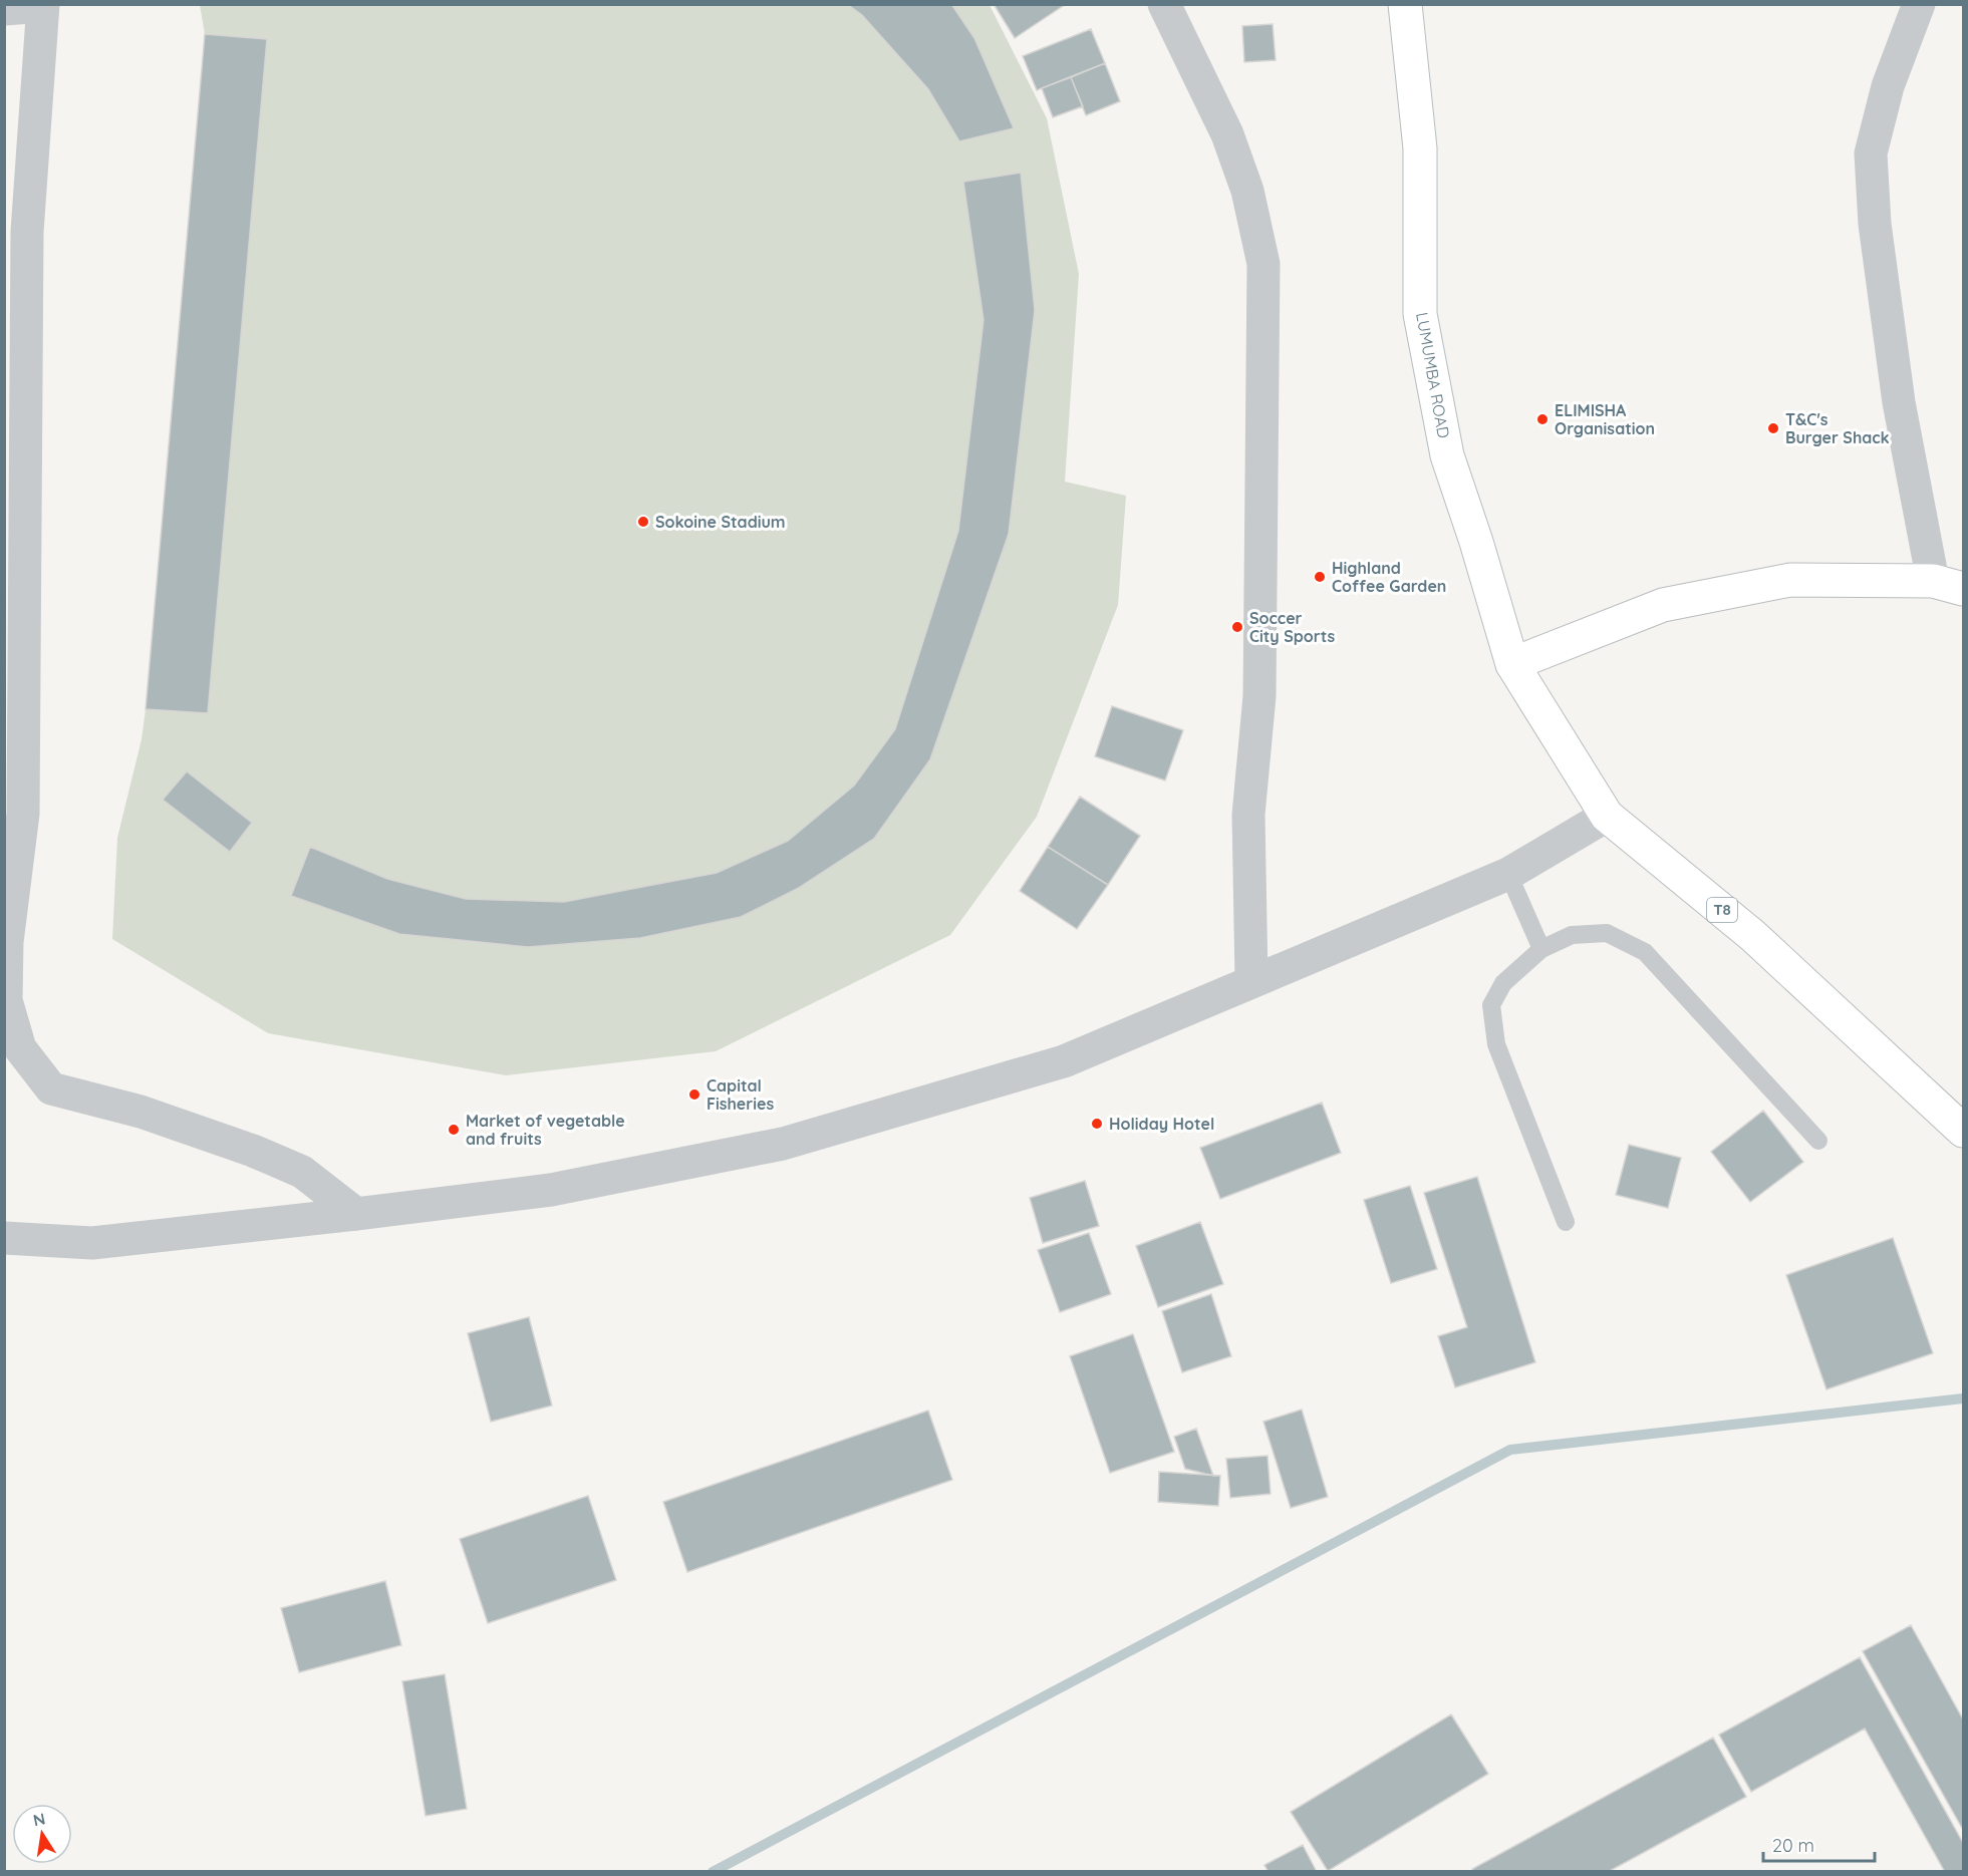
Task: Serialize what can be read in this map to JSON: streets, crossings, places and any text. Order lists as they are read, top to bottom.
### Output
{
  "streets": {
    "main road": ["LUMUMBA ROAD", "T8"]
  },
  "crossings": [
    ["LUMUMBA ROAD", "T8"]
  ],
  "places": [
    "ELIMISHA Organisation",
    "T&C's Burger Shack",
    "Sokoine Stadium",
    "Highland Coffee Garden",
    "Soccer City Sports",
    "Capital Fisheries",
    "Holiday Hotel",
    "Market of vegetable and fruits"
  ],
  "scale_bar": "20 m",
  "north": "top"
}
